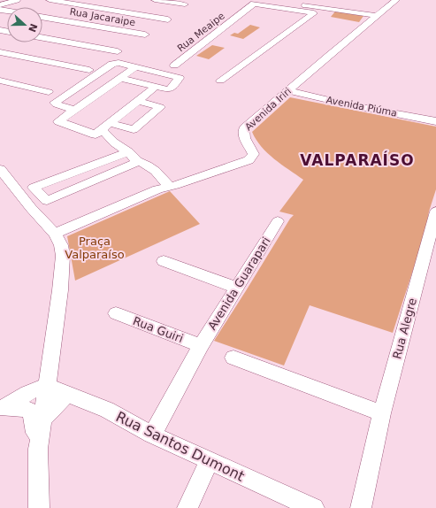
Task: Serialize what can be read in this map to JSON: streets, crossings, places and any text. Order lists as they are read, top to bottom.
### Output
{
  "streets": {
    "street": [
      "Rua Jacaraipe",
      "Rua Meaipe",
      "Avenida Piúma",
      "Avenida Iriri",
      "Avenida Guarapari",
      "Rua Alegre",
      "Rua Guiri",
      "Rua Santos Dumont"
    ]
  },
  "crossings": [
    ["Avenida Piúma", "Avenida Iriri"],
    ["Avenida Guarapari", "Rua Guiri"],
    ["Avenida Guarapari", "Rua Santos Dumont"]
  ],
  "districts": ["VALPARAÍSO"],
  "parks": ["Praça Valparaíso"],
  "north": "right"
}
